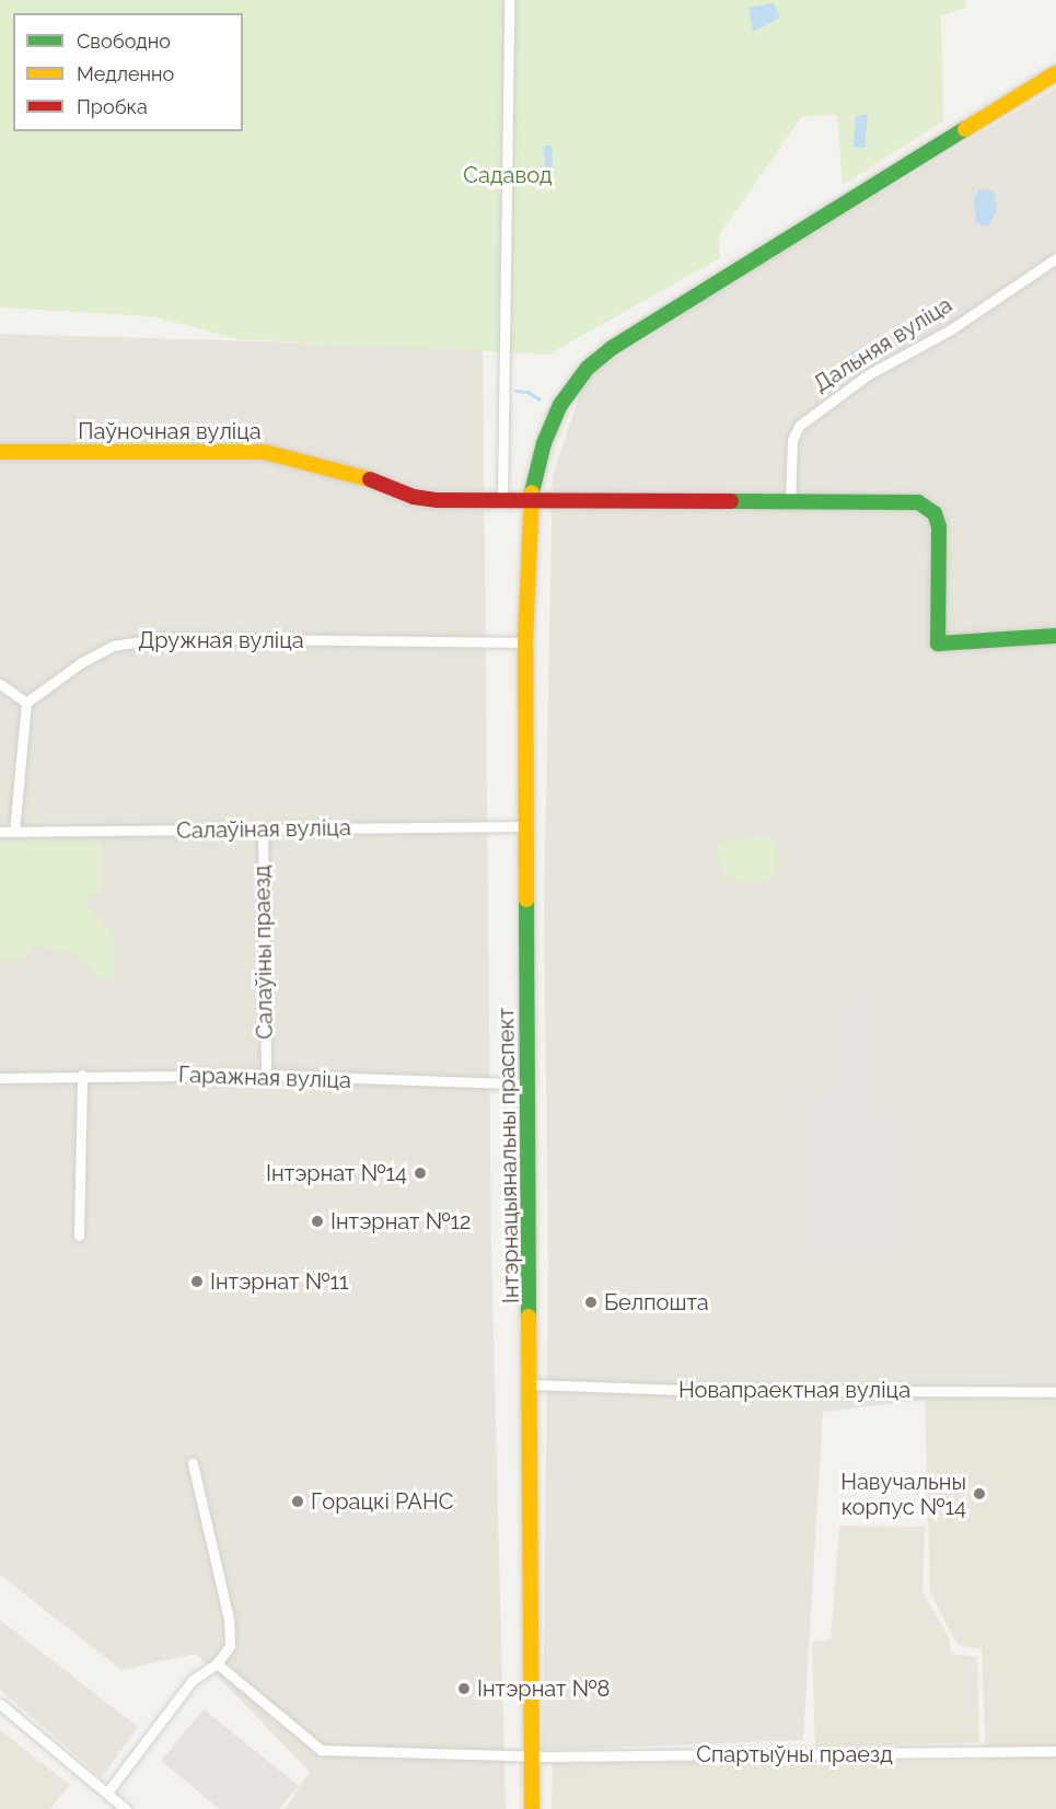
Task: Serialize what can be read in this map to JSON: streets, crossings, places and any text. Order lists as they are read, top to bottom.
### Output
{
  "streets": {
    "main road": ["Паўночная вуліца", "Інтэрнацыянальны праспект"],
    "street": [
      "Дальняя вуліца",
      "Дружная вуліца",
      "Салаўіная вуліца",
      "Салаўіны праезд",
      "Гаражная вуліца",
      "Новапраектная вуліца",
      "Спартыўны праезд"
    ]
  },
  "crossings": [
    ["Паўночная вуліца", "Інтэрнацыянальны праспект"],
    ["Дружная вуліца", "Інтэрнацыянальны праспект"],
    ["Салаўіная вуліца", "Салаўіны праезд"],
    ["Салаўіная вуліца", "Інтэрнацыянальны праспект"],
    ["Салаўіны праезд", "Гаражная вуліца"],
    ["Гаражная вуліца", "Інтэрнацыянальны праспект"],
    ["Інтэрнацыянальны праспект", "Новапраектная вуліца"],
    ["Інтэрнацыянальны праспект", "Спартыўны праезд"]
  ],
  "parks": ["Садавод"],
  "places": [
    "Інтэрнат №14",
    "Інтэрнат №12",
    "Інтэрнат №11",
    "Белпошта",
    "Навучальны корпус №14",
    "Горацкі РАНС",
    "Інтэрнат №8"
  ],
  "legend": ["Свободно", "Медленно", "Пробка"]
}
